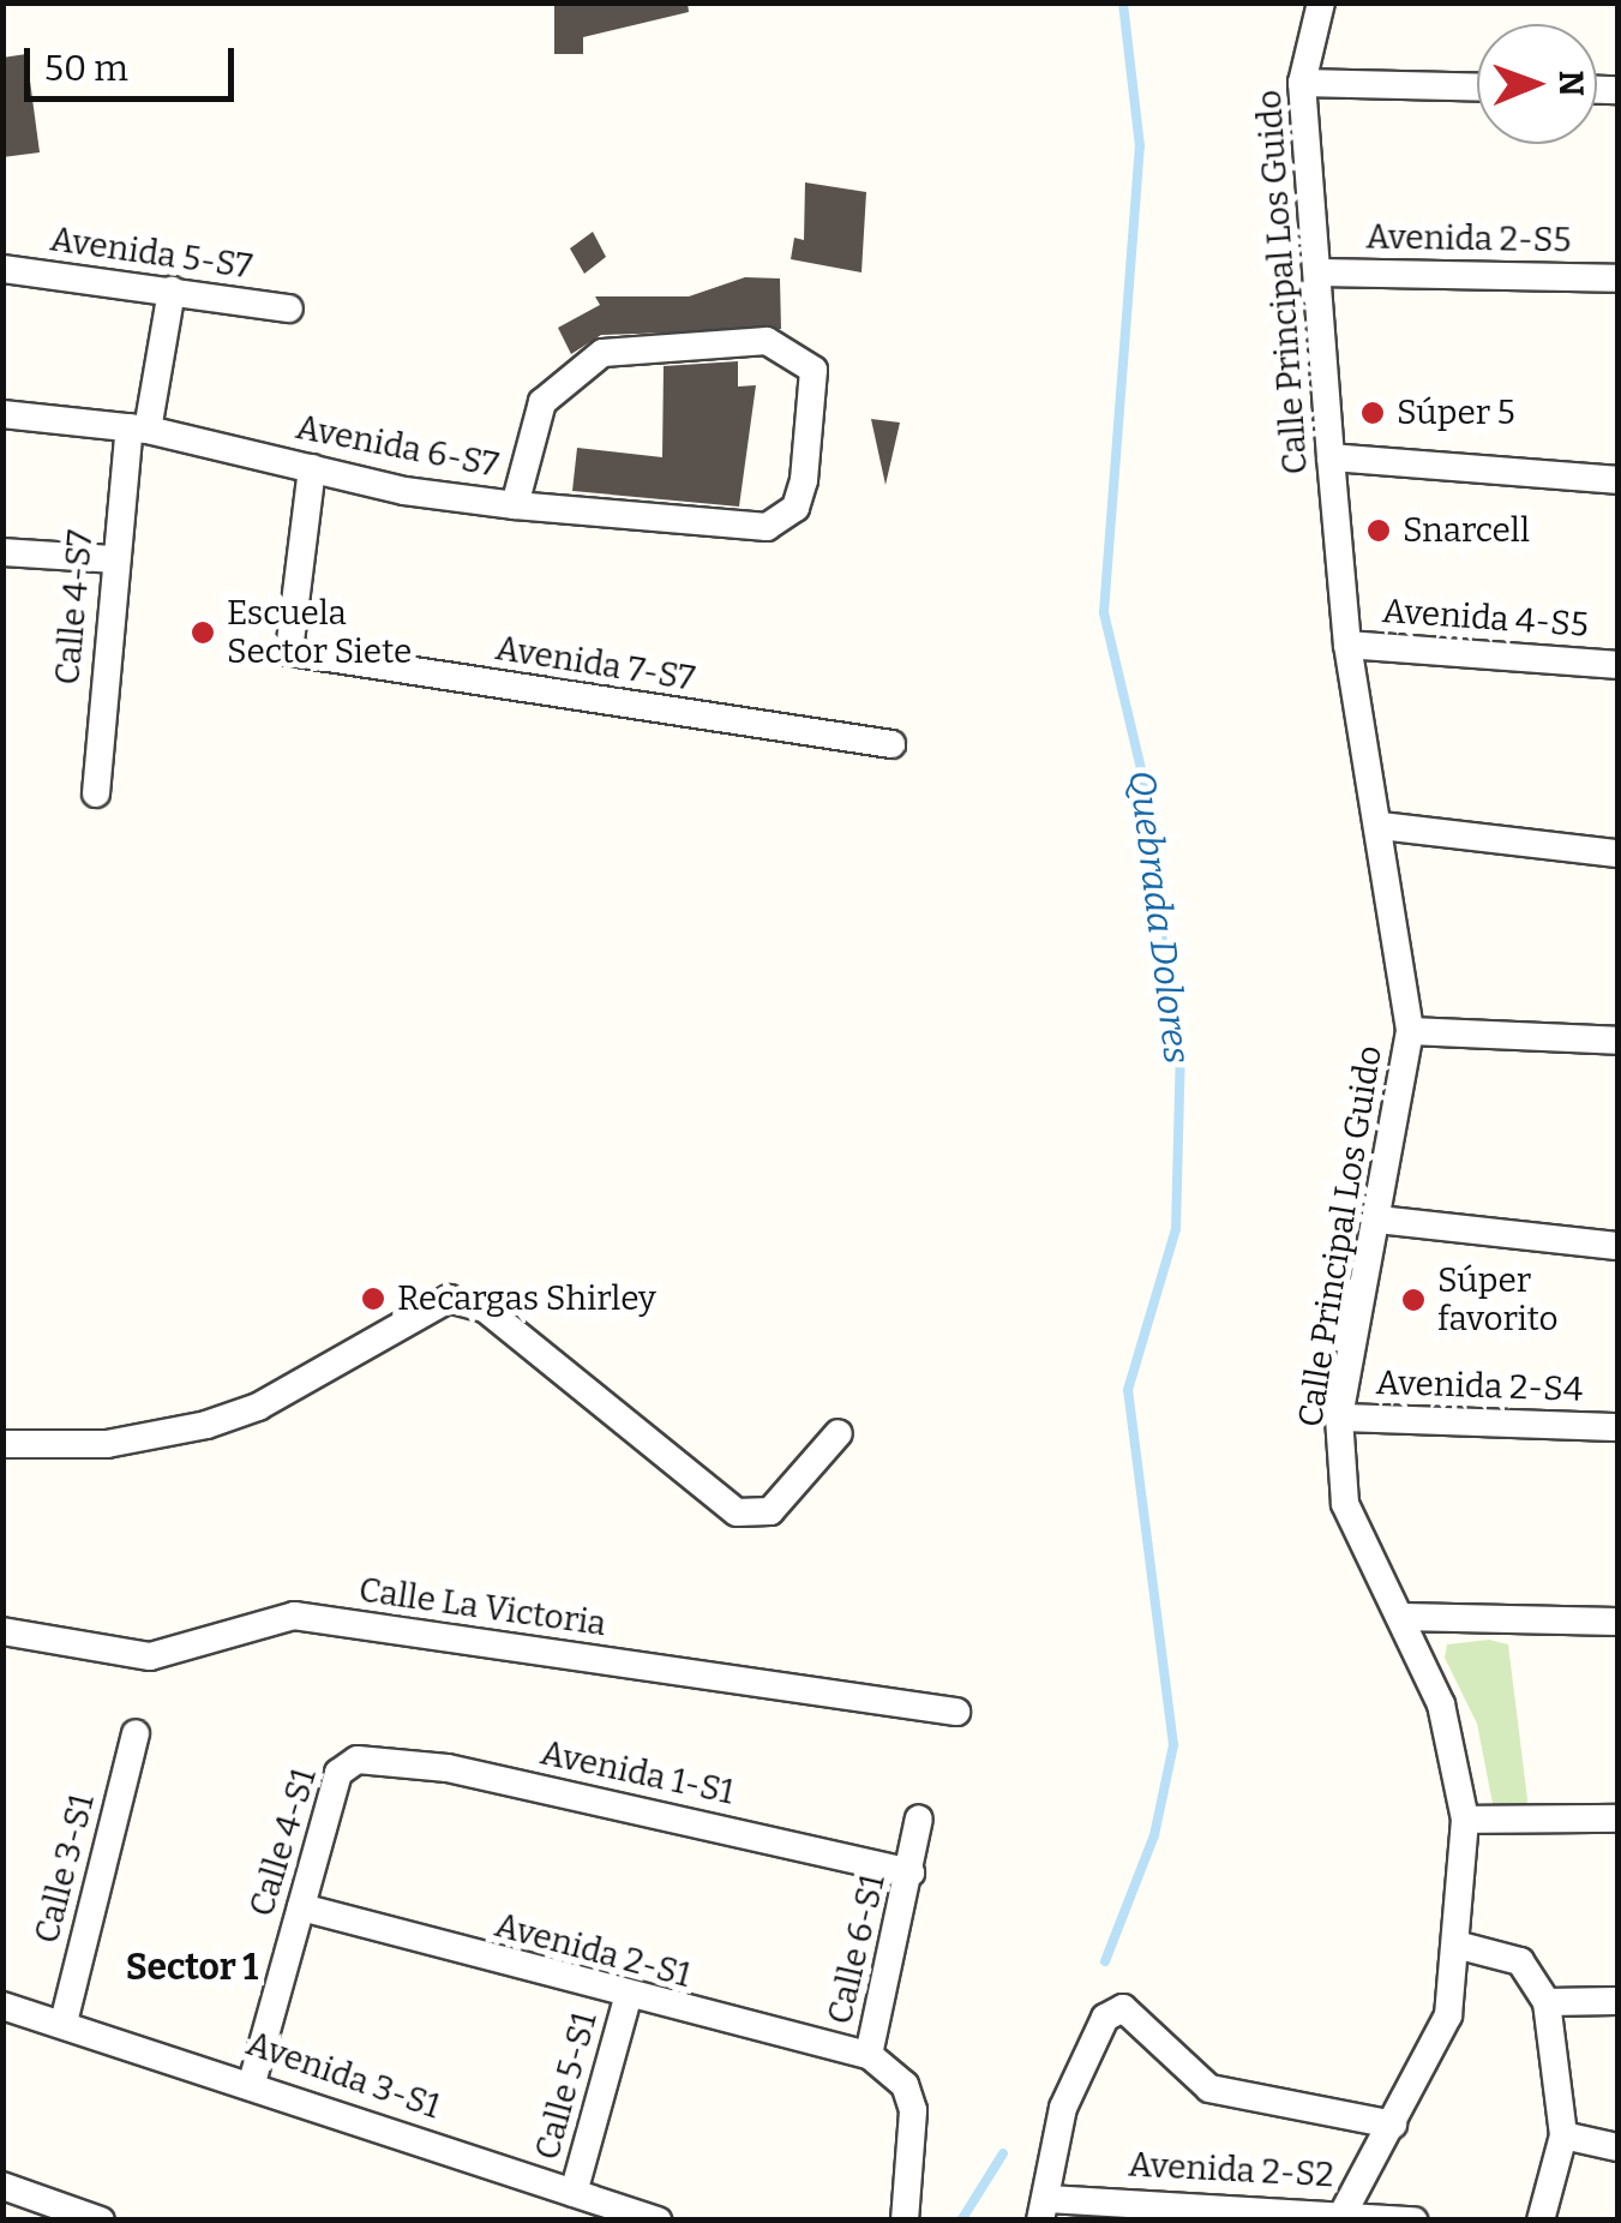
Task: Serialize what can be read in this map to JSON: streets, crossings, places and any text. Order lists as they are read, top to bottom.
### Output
{
  "streets": {
    "street": [
      "Avenida 2-S5",
      "Avenida 5-S7",
      "Calle Principal Los Guido",
      "Avenida 6-S7",
      "Calle 4-S7",
      "Avenida 4-S5",
      "Avenida 7-S7",
      "Avenida 2-S4",
      "Calle La Victoria",
      "Avenida 1-S1",
      "Calle 4-S1",
      "Calle 3-S1",
      "Calle 6-S1",
      "Avenida 2-S1",
      "Avenida 3-S1",
      "Calle 5-S1",
      "Avenida 2-S2"
    ]
  },
  "crossings": [
    ["Avenida 2-S5", "Calle Principal Los Guido"],
    ["Avenida 5-S7", "Calle 4-S7"],
    ["Calle Principal Los Guido", "Avenida 4-S5"],
    ["Calle Principal Los Guido", "Avenida 2-S4"],
    ["Calle Principal Los Guido", "Avenida 2-S2"],
    ["Avenida 6-S7", "Calle 4-S7"],
    ["Avenida 6-S7", "Avenida 7-S7"],
    ["Avenida 1-S1", "Calle 4-S1"],
    ["Avenida 1-S1", "Calle 6-S1"],
    ["Calle 4-S1", "Avenida 2-S1"],
    ["Calle 4-S1", "Avenida 3-S1"],
    ["Calle 3-S1", "Avenida 3-S1"],
    ["Calle 6-S1", "Avenida 2-S1"],
    ["Avenida 2-S1", "Calle 5-S1"],
    ["Avenida 3-S1", "Calle 5-S1"]
  ],
  "districts": ["Sector 1"],
  "water": ["Quebrada Dolores"],
  "places": [
    "Súper 5",
    "Snarcell",
    "Escuela Sector Siete",
    "Recargas Shirley",
    "Súper favorito"
  ],
  "scale_bar": "50 m",
  "north": "right"
}
